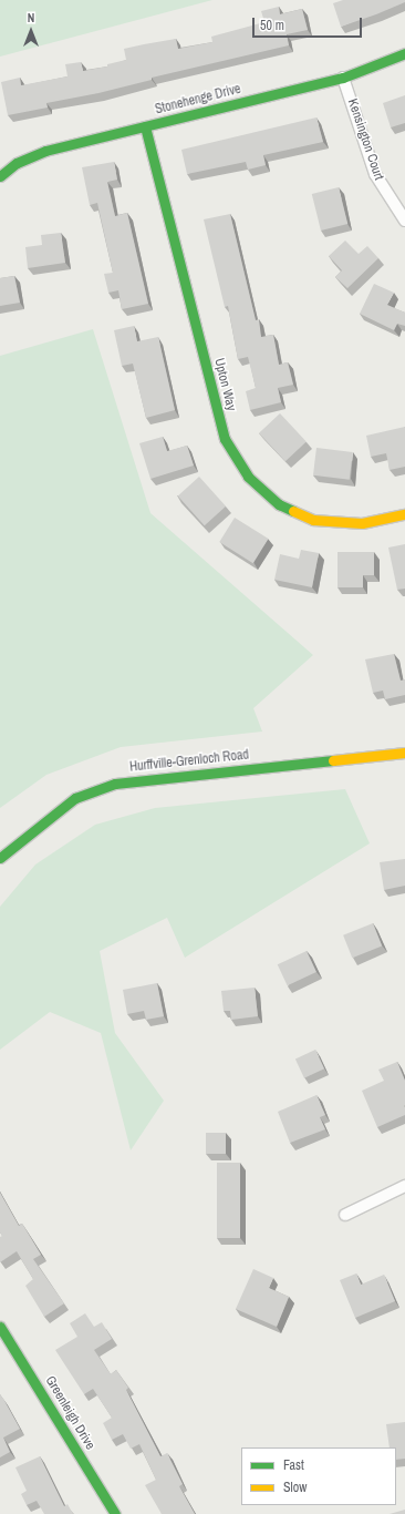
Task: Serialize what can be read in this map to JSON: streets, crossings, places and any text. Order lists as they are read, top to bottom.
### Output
{
  "streets": {
    "street": [
      "Stonehenge Drive",
      "Kensington Court",
      "Upton Way",
      "Hurffville-Grenloch Road",
      "Greenleigh Drive"
    ]
  },
  "crossings": [
    ["Stonehenge Drive", "Kensington Court"],
    ["Stonehenge Drive", "Upton Way"]
  ],
  "legend": ["Fast", "Slow"],
  "scale_bar": "50 m",
  "north": "top"
}
